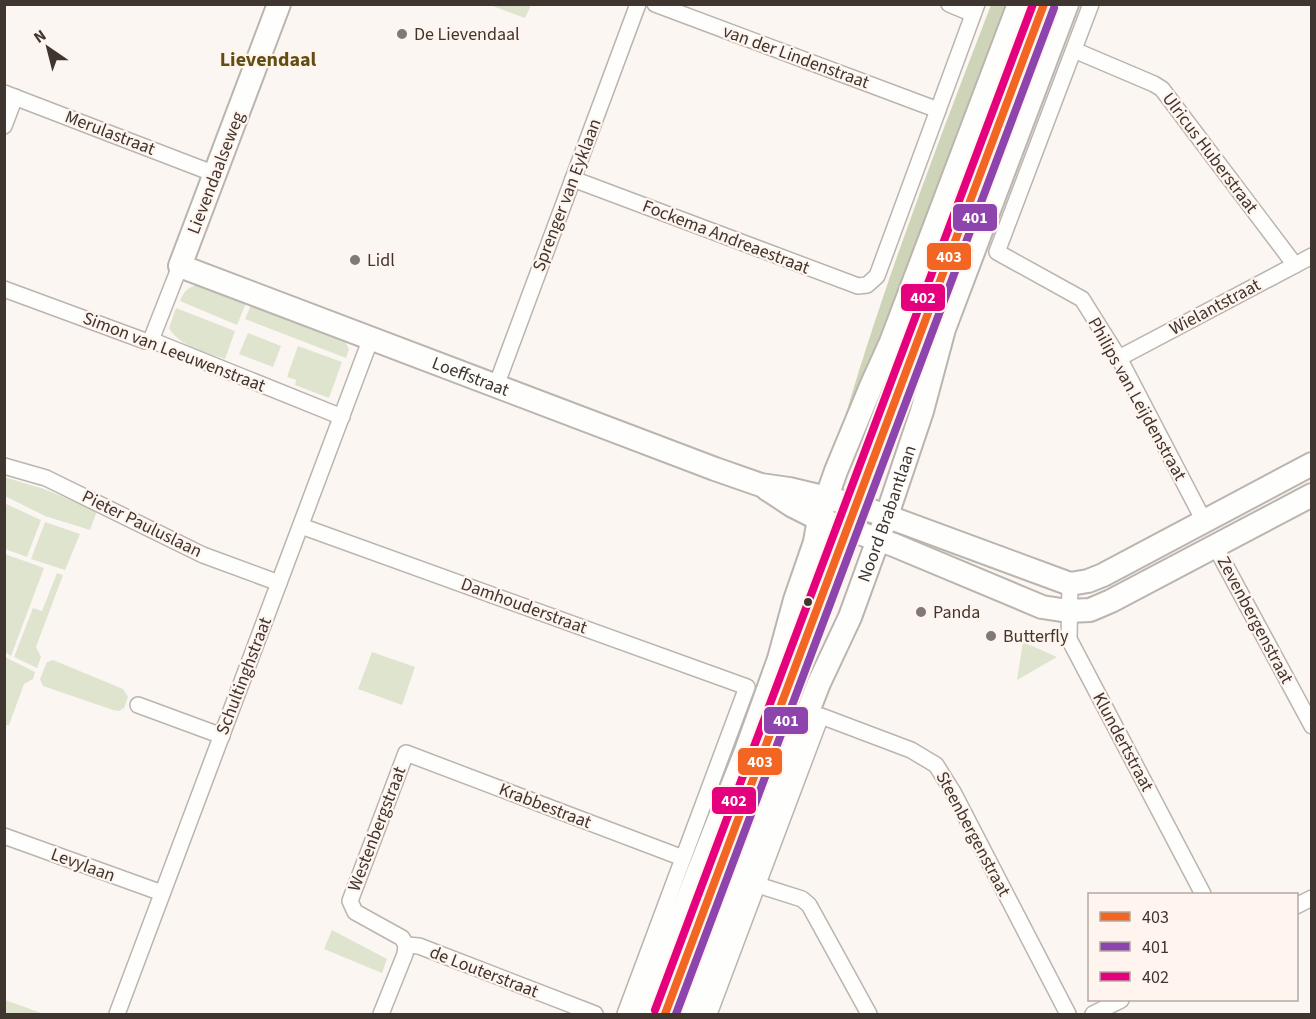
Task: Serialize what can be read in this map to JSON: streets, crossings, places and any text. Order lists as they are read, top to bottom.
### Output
{
  "streets": {
    "main road": ["Lievendaalseweg", "Loeffstraat", "Noord Brabantlaan"],
    "street": [
      "van der Lindenstraat",
      "Merulastraat",
      "Ulricus Huberstraat",
      "Sprenger van Eyklaan",
      "Fockema Andreaestraat",
      "Wielantstraat",
      "Simon van Leeuwenstraat",
      "Philips van Leijdenstraat",
      "Pieter Pauluslaan",
      "Damhouderstraat",
      "Zevenbergenstraat",
      "Schultinghstraat",
      "Klundertstraat",
      "Krabbestraat",
      "Westenbergstraat",
      "Steenbergenstraat",
      "Levylaan",
      "de Louterstraat"
    ]
  },
  "crossings": [
    ["van der Lindenstraat", "Fockema Andreaestraat"],
    ["Merulastraat", "Lievendaalseweg"],
    ["Ulricus Huberstraat", "Wielantstraat"],
    ["Ulricus Huberstraat", "Philips van Leijdenstraat"],
    ["Lievendaalseweg", "Simon van Leeuwenstraat"],
    ["Lievendaalseweg", "Loeffstraat"],
    ["Sprenger van Eyklaan", "Fockema Andreaestraat"],
    ["Sprenger van Eyklaan", "Loeffstraat"],
    ["Wielantstraat", "Philips van Leijdenstraat"],
    ["Simon van Leeuwenstraat", "Schultinghstraat"],
    ["Loeffstraat", "Noord Brabantlaan"],
    ["Loeffstraat", "Zevenbergenstraat"],
    ["Loeffstraat", "Schultinghstraat"],
    ["Loeffstraat", "Klundertstraat"],
    ["Pieter Pauluslaan", "Schultinghstraat"],
    ["Damhouderstraat", "Schultinghstraat"],
    ["Damhouderstraat", "Krabbestraat"],
    ["Schultinghstraat", "Levylaan"],
    ["Krabbestraat", "Westenbergstraat"],
    ["Westenbergstraat", "de Louterstraat"]
  ],
  "districts": ["Lievendaal"],
  "places": [
    "De Lievendaal",
    "Lidl",
    "Panda",
    "Butterfly"
  ],
  "lines": ["transit line 403", "transit line 402", "transit line 401"],
  "legend": ["403", "401", "402"],
  "north": "top left"
}
